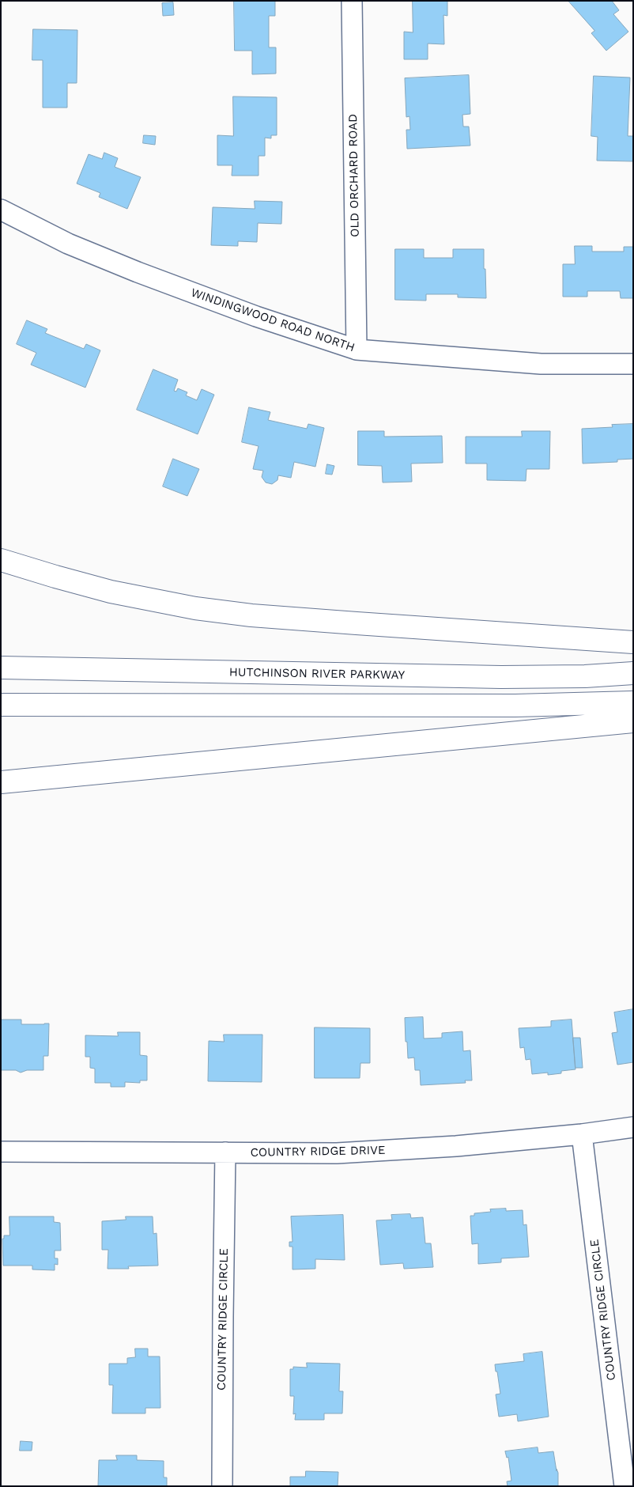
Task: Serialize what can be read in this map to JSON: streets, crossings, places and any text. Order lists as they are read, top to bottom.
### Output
{
  "streets": {
    "highway": ["HUTCHINSON RIVER PARKWAY"],
    "street": [
      "OLD ORCHARD ROAD",
      "WINDINGWOOD ROAD NORTH",
      "COUNTRY RIDGE DRIVE",
      "COUNTRY RIDGE CIRCLE"
    ]
  },
  "crossings": [
    ["OLD ORCHARD ROAD", "WINDINGWOOD ROAD NORTH"],
    ["COUNTRY RIDGE DRIVE", "COUNTRY RIDGE CIRCLE"]
  ]
}
